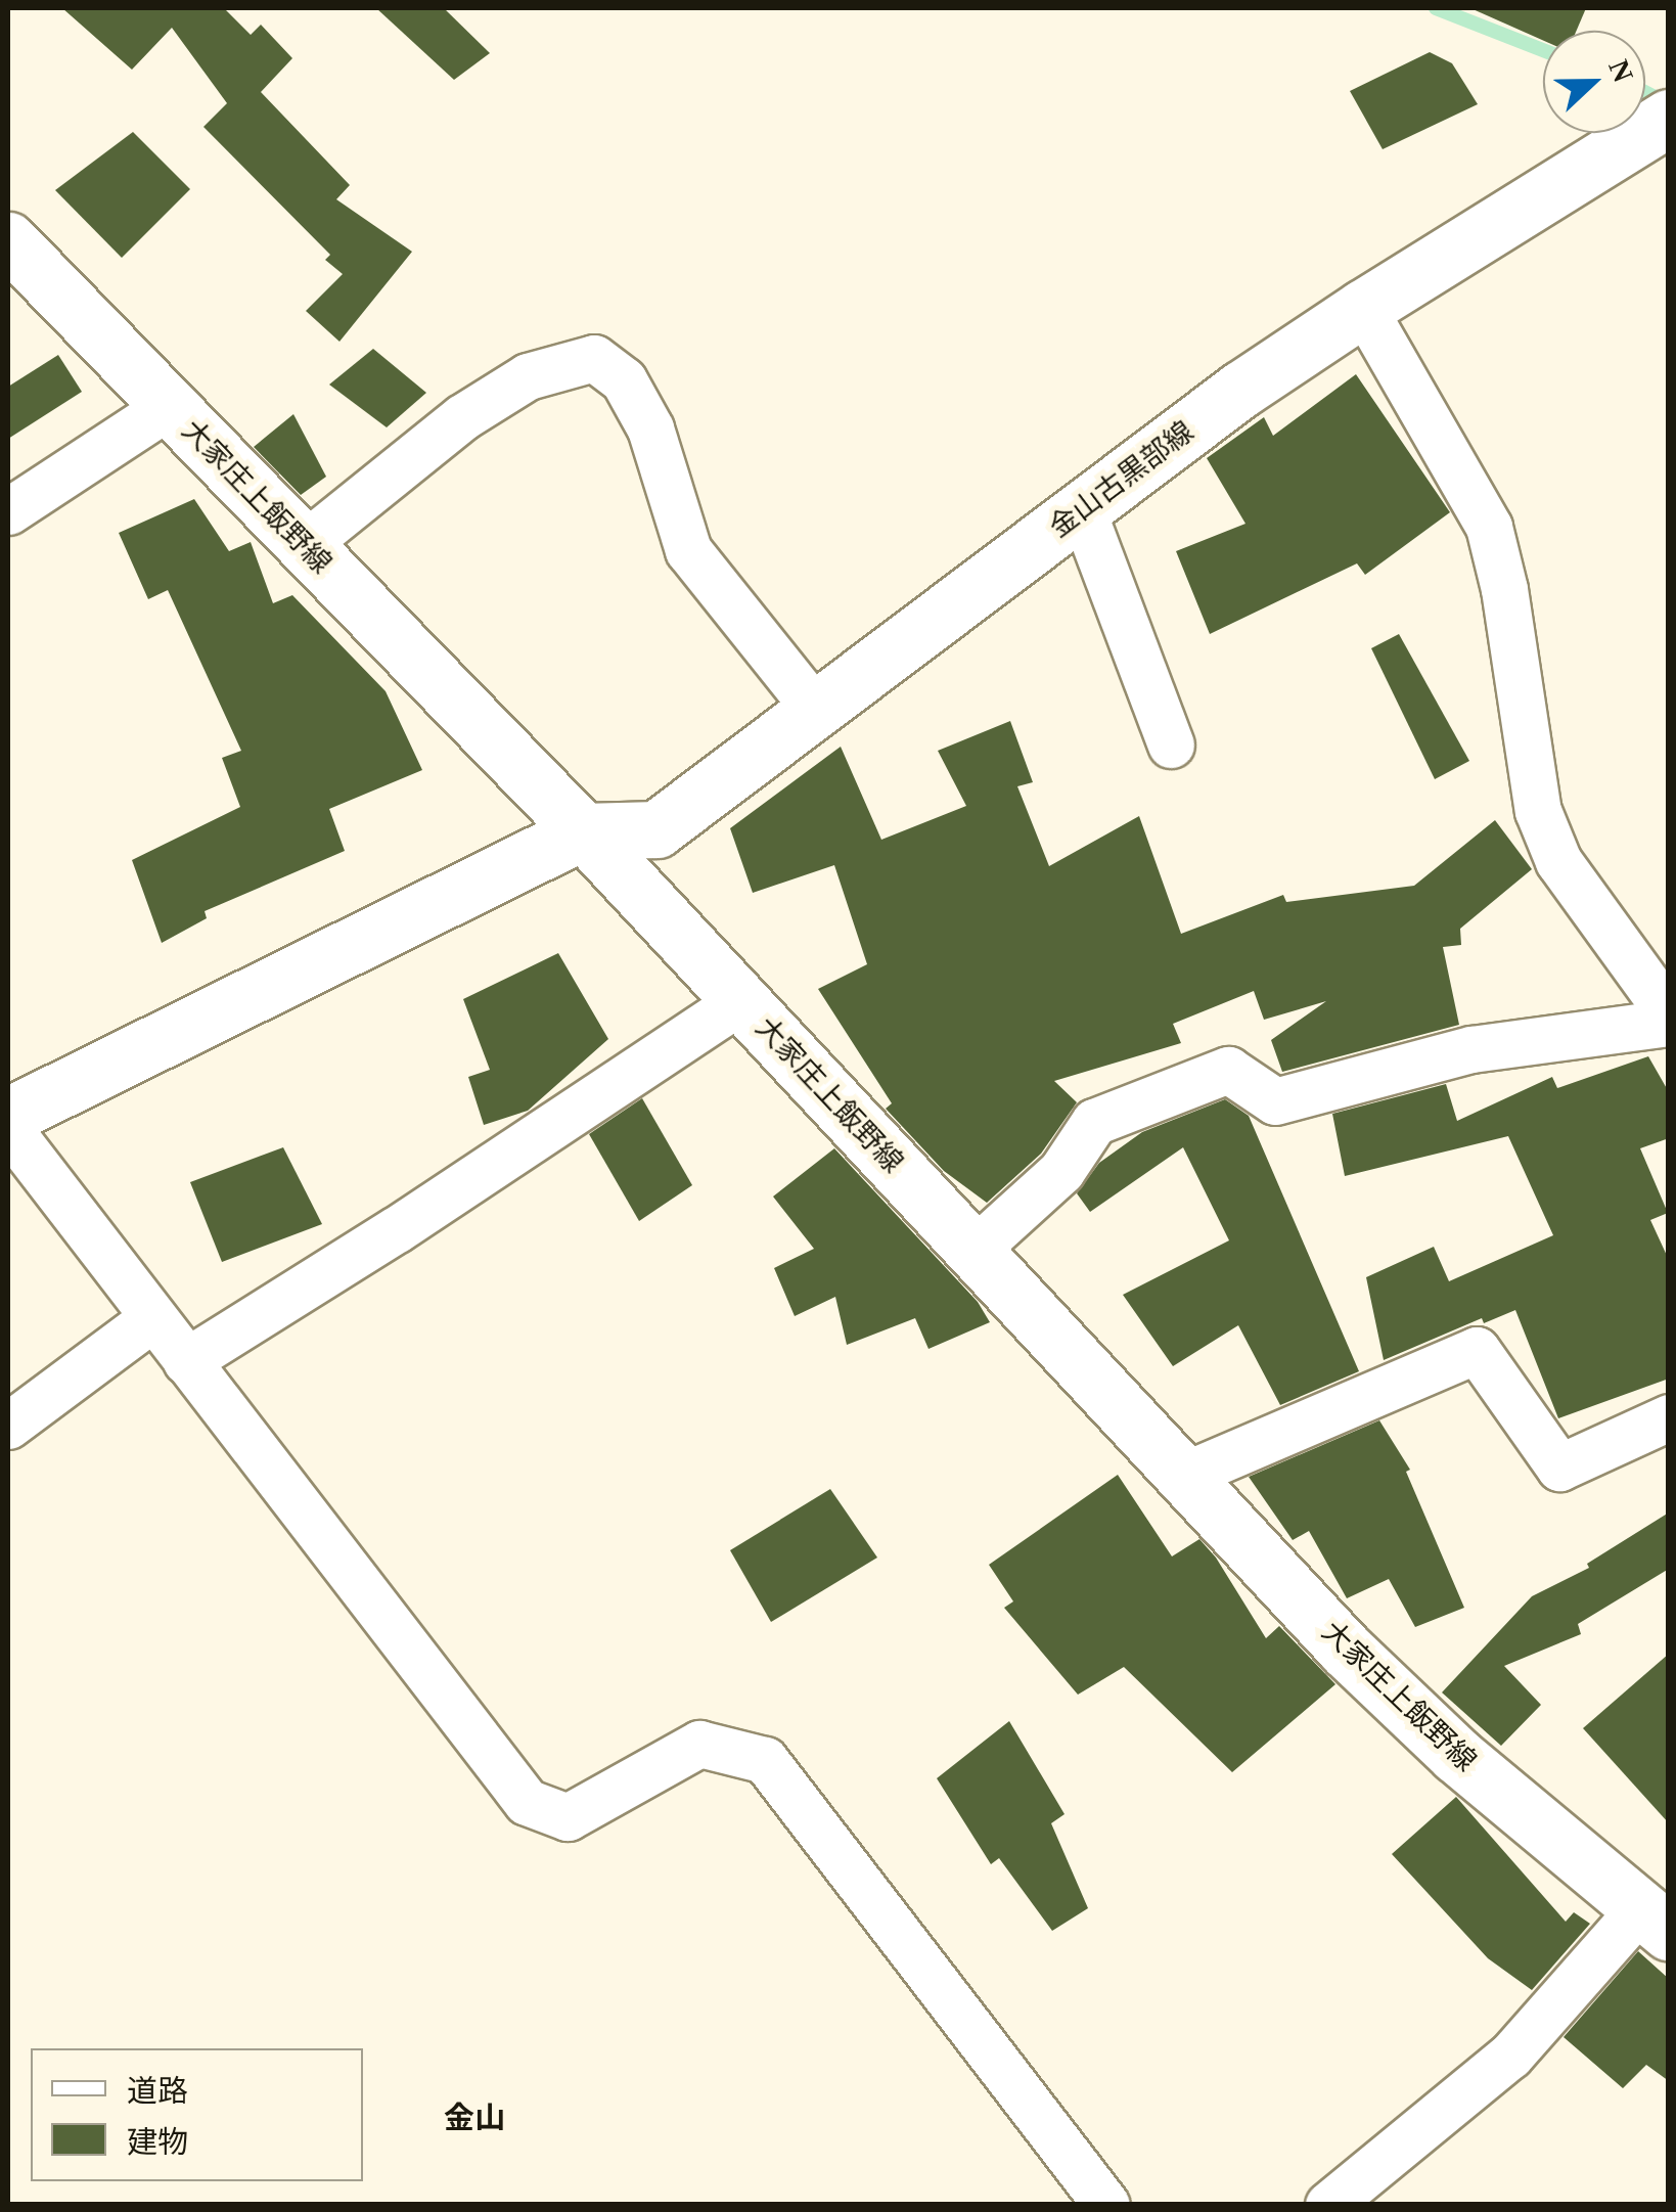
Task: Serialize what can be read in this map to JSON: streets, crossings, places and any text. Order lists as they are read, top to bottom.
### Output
{
  "streets": {
    "main road": ["金山古黒部線", "大家庄上飯野線"]
  },
  "crossings": [
    ["金山古黒部線", "大家庄上飯野線"]
  ],
  "districts": ["金山"],
  "legend": ["道路", "建物"],
  "north": "right"
}
